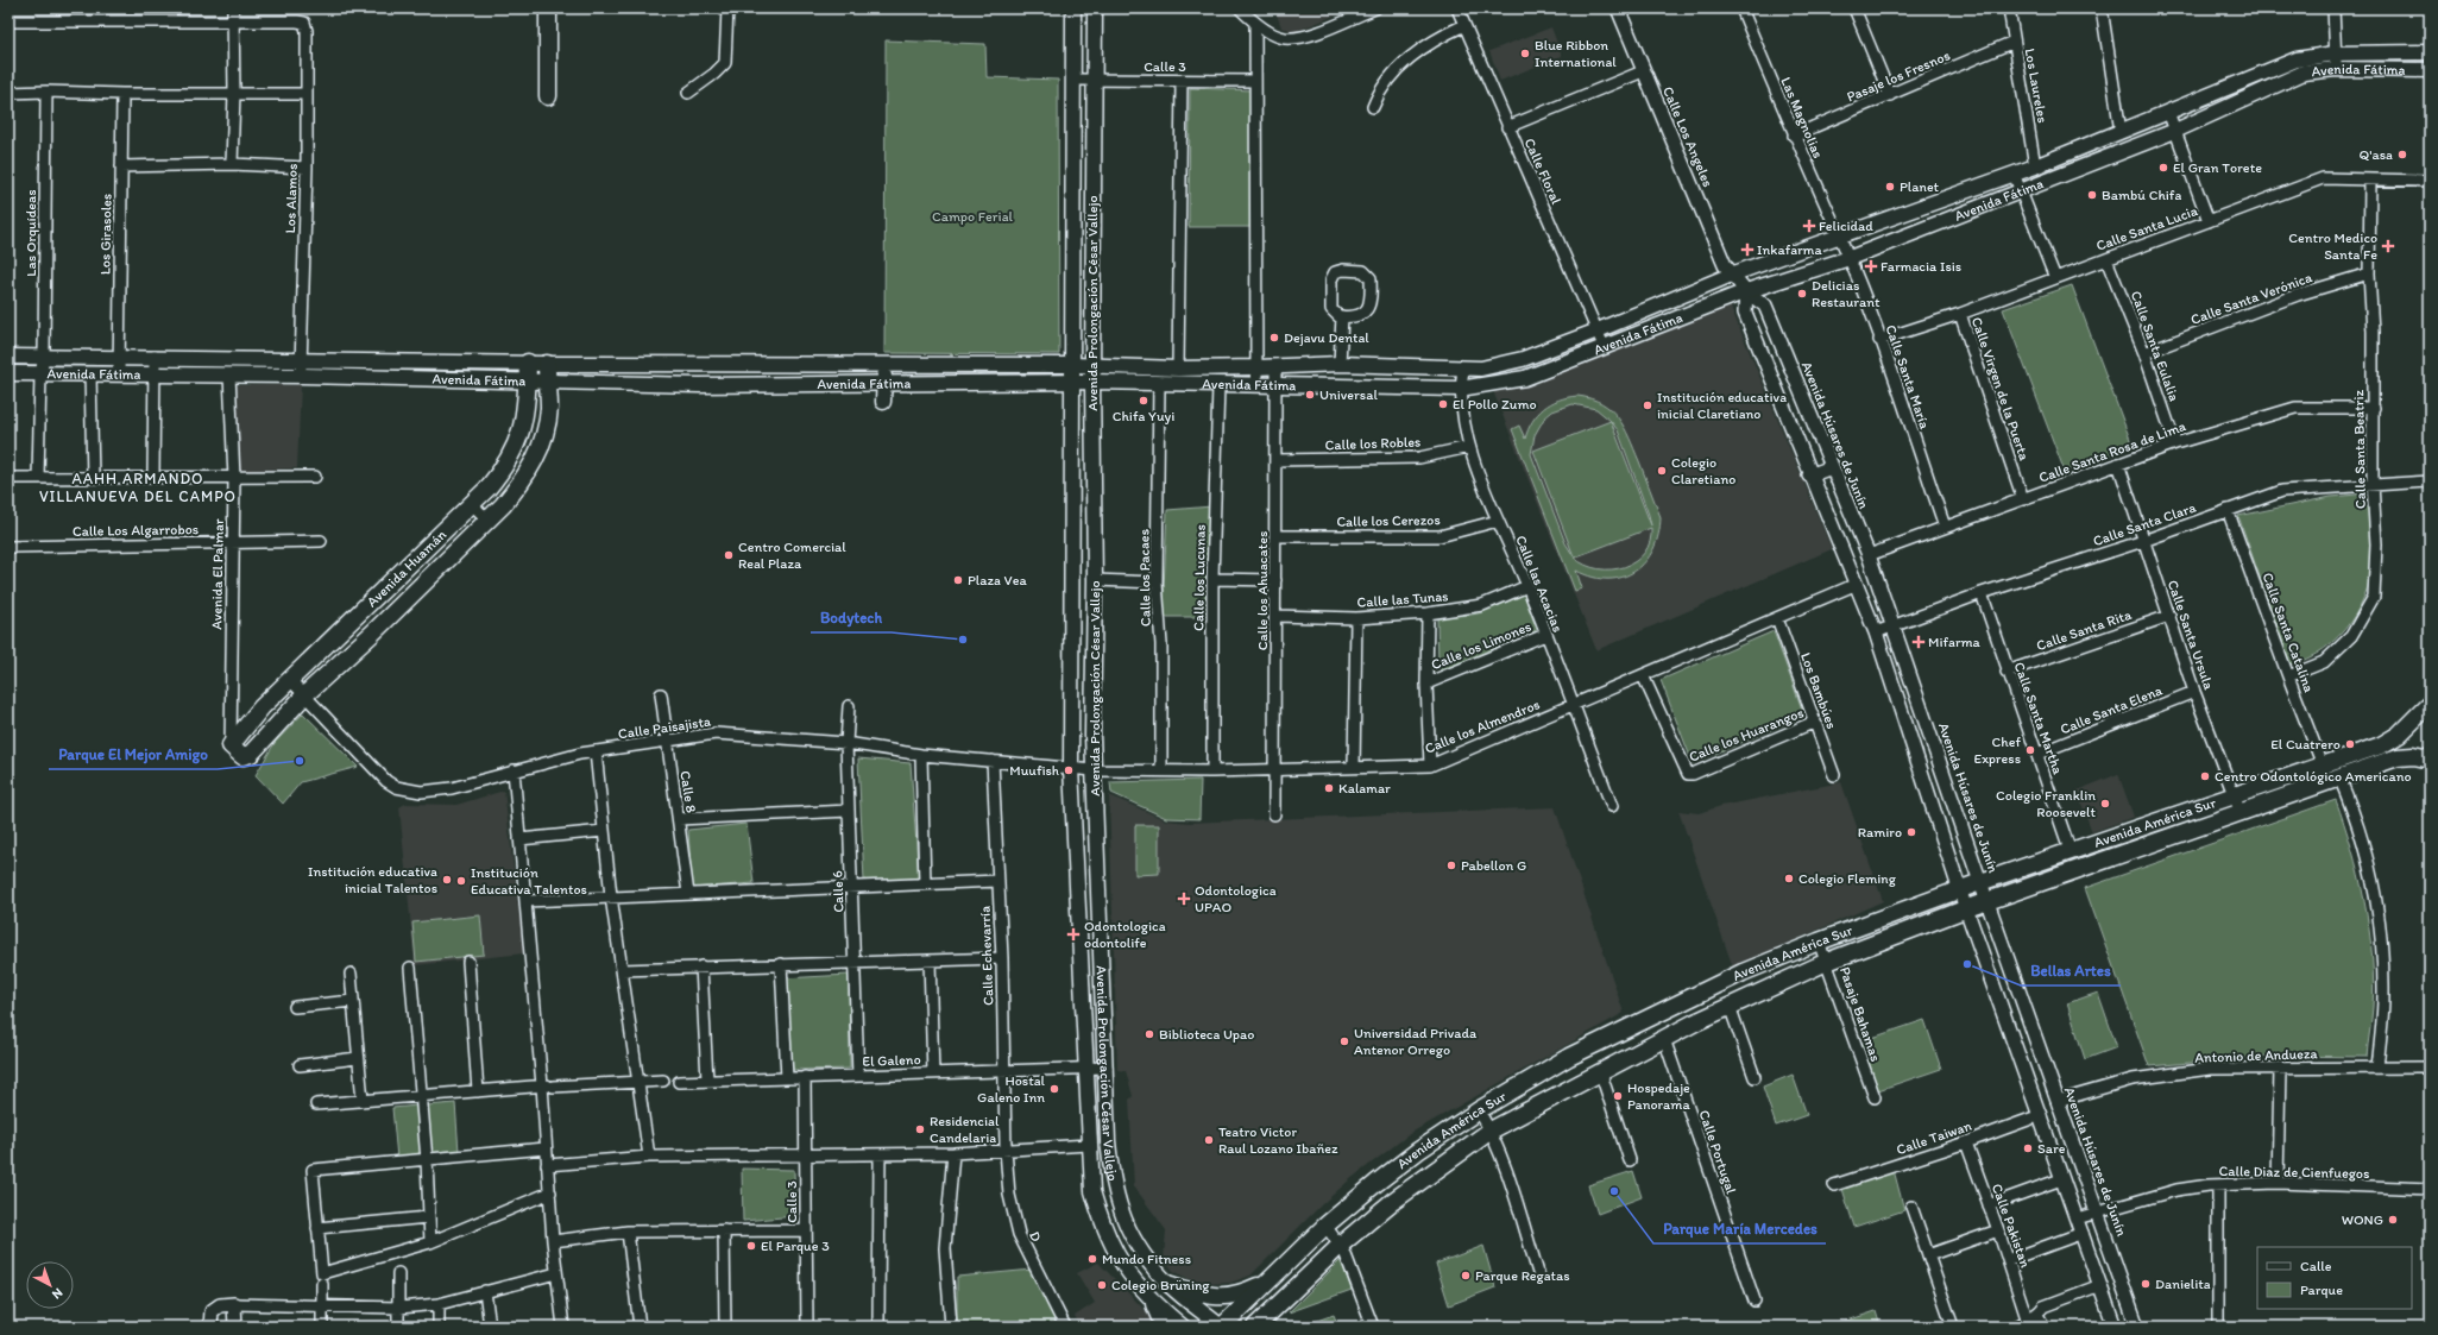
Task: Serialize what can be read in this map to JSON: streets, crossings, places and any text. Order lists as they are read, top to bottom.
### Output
{
  "streets": {
    "main road": [
      "Avenida Fátima",
      "Avenida Prolongación César Vallejo",
      "Avenida Huamán",
      "Avenida América Sur"
    ],
    "street": [
      "Calle 3",
      "Pasaje los Fresnos",
      "Los Laureles",
      "Las Magnolias",
      "Calle Los Angeles",
      "Calle Floral",
      "Los Alamos",
      "Calle Santa Lucia",
      "Las Orquídeas",
      "Los Girasoles",
      "Calle Santa Verónica",
      "Calle Santa Eulalia",
      "Calle Santa María",
      "Calle Virgen de la Puerta",
      "Avenida Húsares de Junín",
      "Calle los Robles",
      "Calle Santa Beatriz",
      "Calle Santa Rosa de Lima",
      "Calle los Cerezos",
      "Calle Santa Clara",
      "Calle Los Algarrobos",
      "Avenida El Palmar",
      "Calle los Pacaes",
      "Calle los Lucunas",
      "Calle las Acacias",
      "Calle los Ahuacates",
      "Calle las Tunas",
      "Calle Santa Rita",
      "Calle Santa Catalina",
      "Calle Santa Ursula",
      "Calle los Limones",
      "Los Bambúes",
      "Calle Santa Elena",
      "Calle Santa Martha",
      "Calle los Almendros",
      "Calle Paisajista",
      "Calle los Huarangos",
      "Calle 8",
      "Calle 6",
      "Calle Echevarría",
      "Pasaje Bahamas",
      "Antonio de Andueza",
      "El Galeno",
      "Calle Taiwan",
      "Calle Portugal",
      "Calle Diaz de Cienfuegos",
      "Calle Pakistan",
      "D"
    ]
  },
  "crossings": [
    ["Calle 3", "Avenida Prolongación César Vallejo"],
    ["Calle 3", "El Galeno"],
    ["Avenida Fátima", "Los Laureles"],
    ["Avenida Fátima", "Las Magnolias"],
    ["Avenida Fátima", "Calle Los Angeles"],
    ["Avenida Fátima", "Calle Floral"],
    ["Avenida Fátima", "Los Alamos"],
    ["Avenida Fátima", "Las Orquídeas"],
    ["Avenida Fátima", "Los Girasoles"],
    ["Avenida Fátima", "Avenida Prolongación César Vallejo"],
    ["Avenida Fátima", "Calle Santa María"],
    ["Avenida Fátima", "Avenida Húsares de Junín"],
    ["Avenida Fátima", "Avenida Huamán"],
    ["Avenida Fátima", "Avenida El Palmar"],
    ["Avenida Fátima", "Calle los Pacaes"],
    ["Avenida Fátima", "Calle los Lucunas"],
    ["Avenida Fátima", "Calle las Acacias"],
    ["Avenida Fátima", "Calle los Ahuacates"],
    ["Pasaje los Fresnos", "Los Laureles"],
    ["Pasaje los Fresnos", "Las Magnolias"],
    ["Las Magnolias", "Calle Santa María"],
    ["Calle Los Angeles", "Avenida Húsares de Junín"],
    ["Calle Santa Lucia", "Calle Santa Eulalia"],
    ["Calle Santa Lucia", "Calle Santa María"],
    ["Calle Santa Lucia", "Calle Virgen de la Puerta"],
    ["Calle Santa Lucia", "Calle Santa Beatriz"],
    ["Calle Santa Verónica", "Calle Santa Eulalia"],
    ["Calle Santa Verónica", "Calle Santa Beatriz"],
    ["Avenida Prolongación César Vallejo", "Calle los Almendros"],
    ["Avenida Prolongación César Vallejo", "Calle Paisajista"],
    ["Avenida Prolongación César Vallejo", "Avenida América Sur"],
    ["Avenida Prolongación César Vallejo", "El Galeno"],
    ["Calle Santa Eulalia", "Calle Santa Rosa de Lima"],
    ["Calle Santa María", "Calle Santa Rosa de Lima"],
    ["Calle Virgen de la Puerta", "Calle Santa Rosa de Lima"],
    ["Avenida Húsares de Junín", "Calle Santa Rosa de Lima"],
    ["Avenida Húsares de Junín", "Calle Santa Clara"],
    ["Avenida Húsares de Junín", "Avenida América Sur"],
    ["Avenida Húsares de Junín", "Antonio de Andueza"],
    ["Avenida Húsares de Junín", "Calle Diaz de Cienfuegos"],
    ["Calle los Robles", "Calle las Acacias"],
    ["Calle los Robles", "Calle los Ahuacates"],
    ["Calle Santa Beatriz", "Calle Santa Rosa de Lima"],
    ["Calle Santa Beatriz", "Calle Santa Clara"],
    ["Calle Santa Beatriz", "Calle Santa Catalina"],
    ["Calle Santa Rosa de Lima", "Calle Santa Ursula"],
    ["Calle los Cerezos", "Calle las Acacias"],
    ["Calle los Cerezos", "Calle los Ahuacates"],
    ["Calle Santa Clara", "Calle Santa Catalina"],
    ["Calle Santa Clara", "Calle Santa Ursula"],
    ["Calle Santa Clara", "Calle Santa Martha"],
    ["Calle Los Algarrobos", "Avenida El Palmar"],
    ["Avenida Huamán", "Avenida El Palmar"],
    ["Avenida Huamán", "Calle Paisajista"],
    ["Calle los Pacaes", "Calle los Almendros"],
    ["Calle los Lucunas", "Calle los Almendros"],
    ["Calle las Acacias", "Calle las Tunas"],
    ["Calle las Acacias", "Calle los Limones"],
    ["Calle las Acacias", "Calle los Almendros"],
    ["Calle los Ahuacates", "Calle las Tunas"],
    ["Calle los Ahuacates", "Calle los Almendros"],
    ["Calle Santa Rita", "Calle Santa Ursula"],
    ["Calle Santa Rita", "Calle Santa Martha"],
    ["Calle Santa Catalina", "Avenida América Sur"],
    ["Calle Santa Ursula", "Calle Santa Elena"],
    ["Calle Santa Ursula", "Avenida América Sur"],
    ["Los Bambúes", "Calle los Almendros"],
    ["Los Bambúes", "Calle los Huarangos"],
    ["Calle Santa Elena", "Calle Santa Martha"],
    ["Calle Santa Martha", "Avenida América Sur"],
    ["Calle los Almendros", "Calle Paisajista"],
    ["Calle los Almendros", "Calle los Huarangos"],
    ["Calle Paisajista", "Calle 8"],
    ["Calle Paisajista", "Calle 6"],
    ["Calle Paisajista", "Calle Echevarría"],
    ["Avenida América Sur", "Pasaje Bahamas"],
    ["Avenida América Sur", "Calle Portugal"],
    ["Calle 6", "El Galeno"],
    ["Calle Echevarría", "El Galeno"],
    ["Calle Echevarría", "D"],
    ["Calle Taiwan", "Calle Pakistan"]
  ],
  "districts": ["AAHH ARMANDO VILLANUEVA DEL CAMPO"],
  "parks": ["Campo Ferial"],
  "places": {
    "other": [
      "Blue Ribbon International",
      "Q'asa",
      "El Gran Torete",
      "Planet",
      "Bambú Chifa",
      "Delicias Restaurant",
      "Dejavu Dental",
      "Universal",
      "Chifa Yuyi",
      "El Pollo Zumo",
      "Institución educativa inicial Claretiano",
      "Colegio Claretiano",
      "Centro Comercial Real Plaza",
      "Plaza Vea",
      "Bodytech",
      "El Cuatrero",
      "Chef Express",
      "Parque El Mejor Amigo",
      "Muufish",
      "Centro Odontológico Americano",
      "Kalamar",
      "Colegio Franklin Roosevelt",
      "Ramiro",
      "Pabellon G",
      "Colegio Fleming",
      "Institución educativa inicial Talentos",
      "Institución Educativa Talentos",
      "Bellas Artes",
      "Biblioteca Upao",
      "Universidad Privada Antenor Orrego",
      "Hostal Galeno Inn",
      "Hospedaje Panorama",
      "Residencial Candelaria",
      "Teatro Victor Raul Lozano Ibañez",
      "Sare",
      "Parque María Mercedes",
      "WONG",
      "El Parque 3",
      "Mundo Fitness",
      "Parque Regatas",
      "Danielita",
      "Colegio Brüning"
    ],
    "health": [
      "Felicidad",
      "Centro Medico Santa Fe",
      "Inkafarma",
      "Farmacia Isis",
      "Mifarma",
      "Odontologica UPAO",
      "Odontologica odontolife"
    ]
  },
  "legend": ["Calle", "Parque"],
  "north": "bottom right"
}
